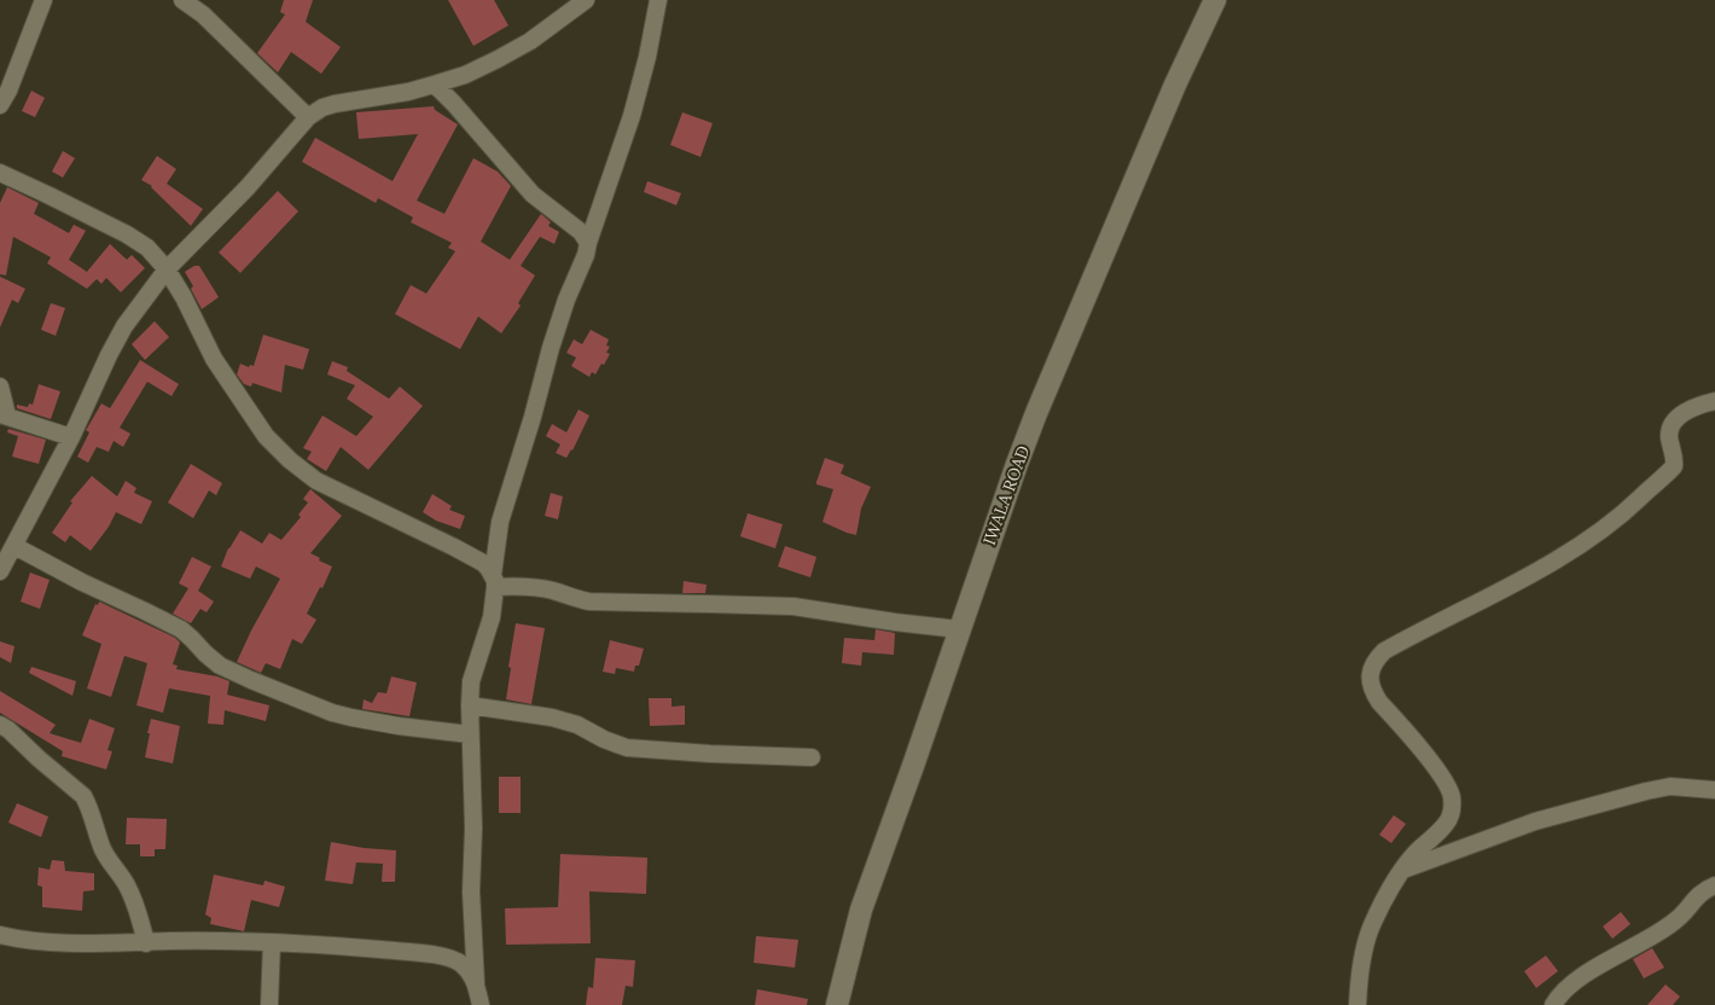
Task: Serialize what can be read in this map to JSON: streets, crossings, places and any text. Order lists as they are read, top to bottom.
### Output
{
  "streets": {
    "street": ["IWALA ROAD"]
  }
}
